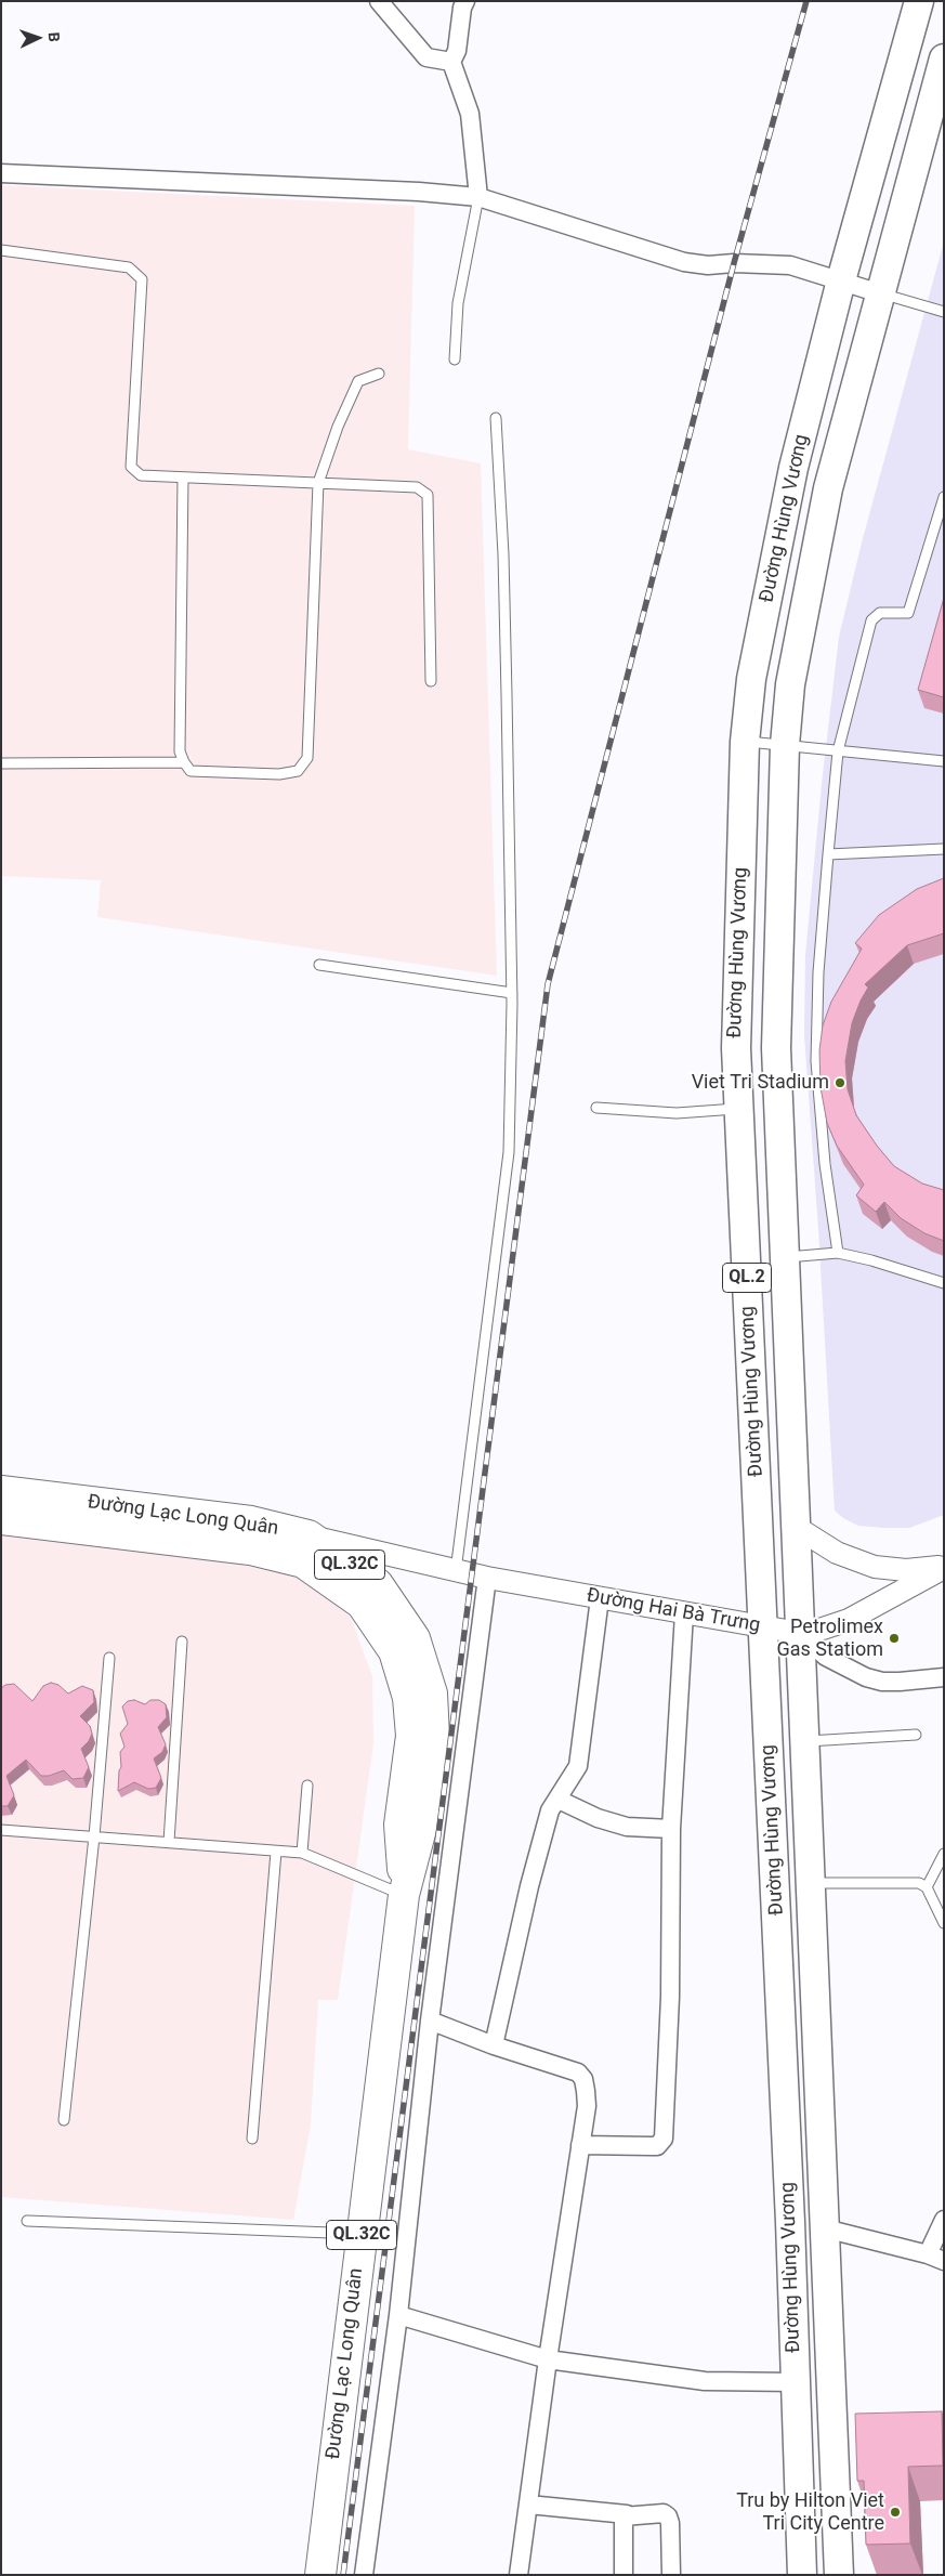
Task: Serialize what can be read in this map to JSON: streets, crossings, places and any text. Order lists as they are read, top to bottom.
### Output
{
  "streets": {
    "highway": ["Đường Lạc Long Quân", "QL.32C"],
    "main road": ["Đường Hùng Vương", "QL.2"],
    "street": ["Đường Hai Bà Trưng"]
  },
  "crossings": [
    ["Đường Hùng Vương", "Đường Hai Bà Trưng"],
    ["Đường Lạc Long Quân", "Đường Hai Bà Trưng"]
  ],
  "places": ["Viet Tri Stadium", "Petrolimex Gas Statiom", "Tru by Hilton Viet Tri City Centre"],
  "north": "right"
}
